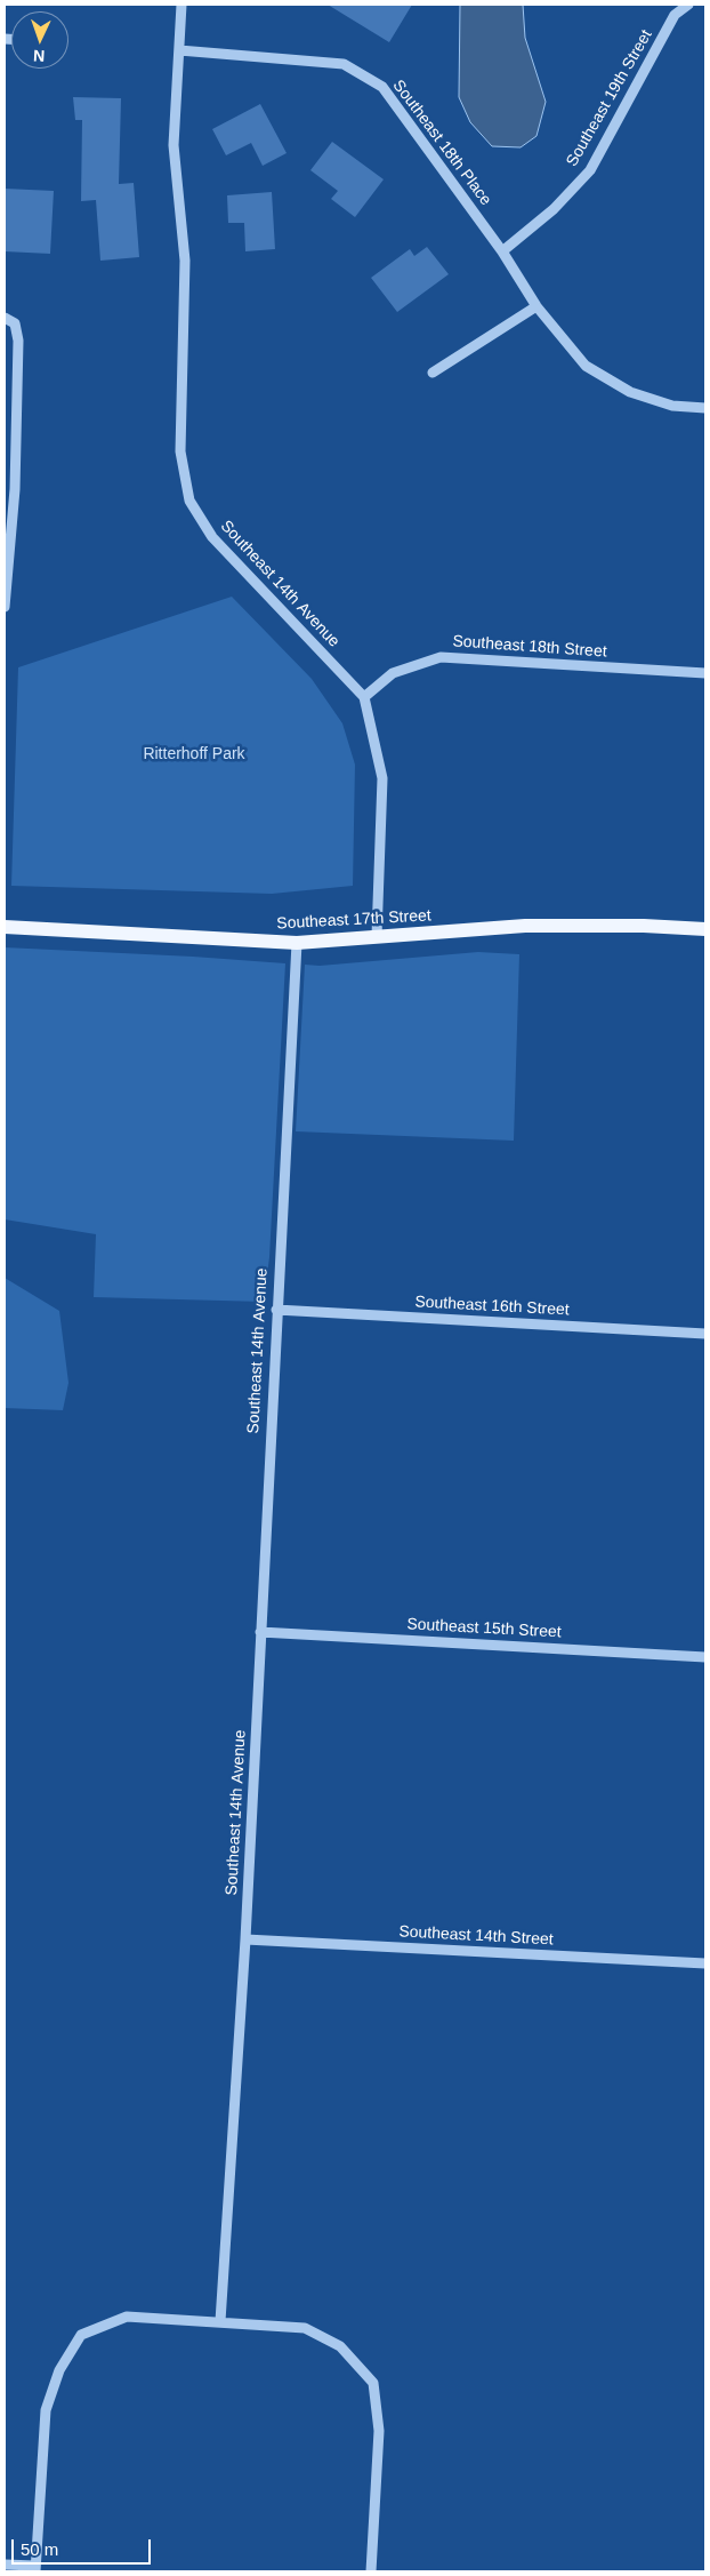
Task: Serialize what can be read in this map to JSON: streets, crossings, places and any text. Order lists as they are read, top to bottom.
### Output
{
  "streets": {
    "main road": ["Southeast 17th Street"],
    "street": [
      "Southeast 19th Street",
      "Southeast 18th Place",
      "Southeast 14th Avenue",
      "Southeast 18th Street",
      "Southeast 16th Street",
      "Southeast 15th Street",
      "Southeast 14th Street"
    ]
  },
  "crossings": [
    ["Southeast 19th Street", "Southeast 18th Place"],
    ["Southeast 18th Place", "Southeast 14th Avenue"],
    ["Southeast 14th Avenue", "Southeast 18th Street"],
    ["Southeast 14th Avenue", "Southeast 17th Street"],
    ["Southeast 14th Avenue", "Southeast 16th Street"],
    ["Southeast 14th Avenue", "Southeast 15th Street"],
    ["Southeast 14th Avenue", "Southeast 14th Street"]
  ],
  "parks": ["Ritterhoff Park"],
  "scale_bar": "50 m",
  "north": "bottom"
}
